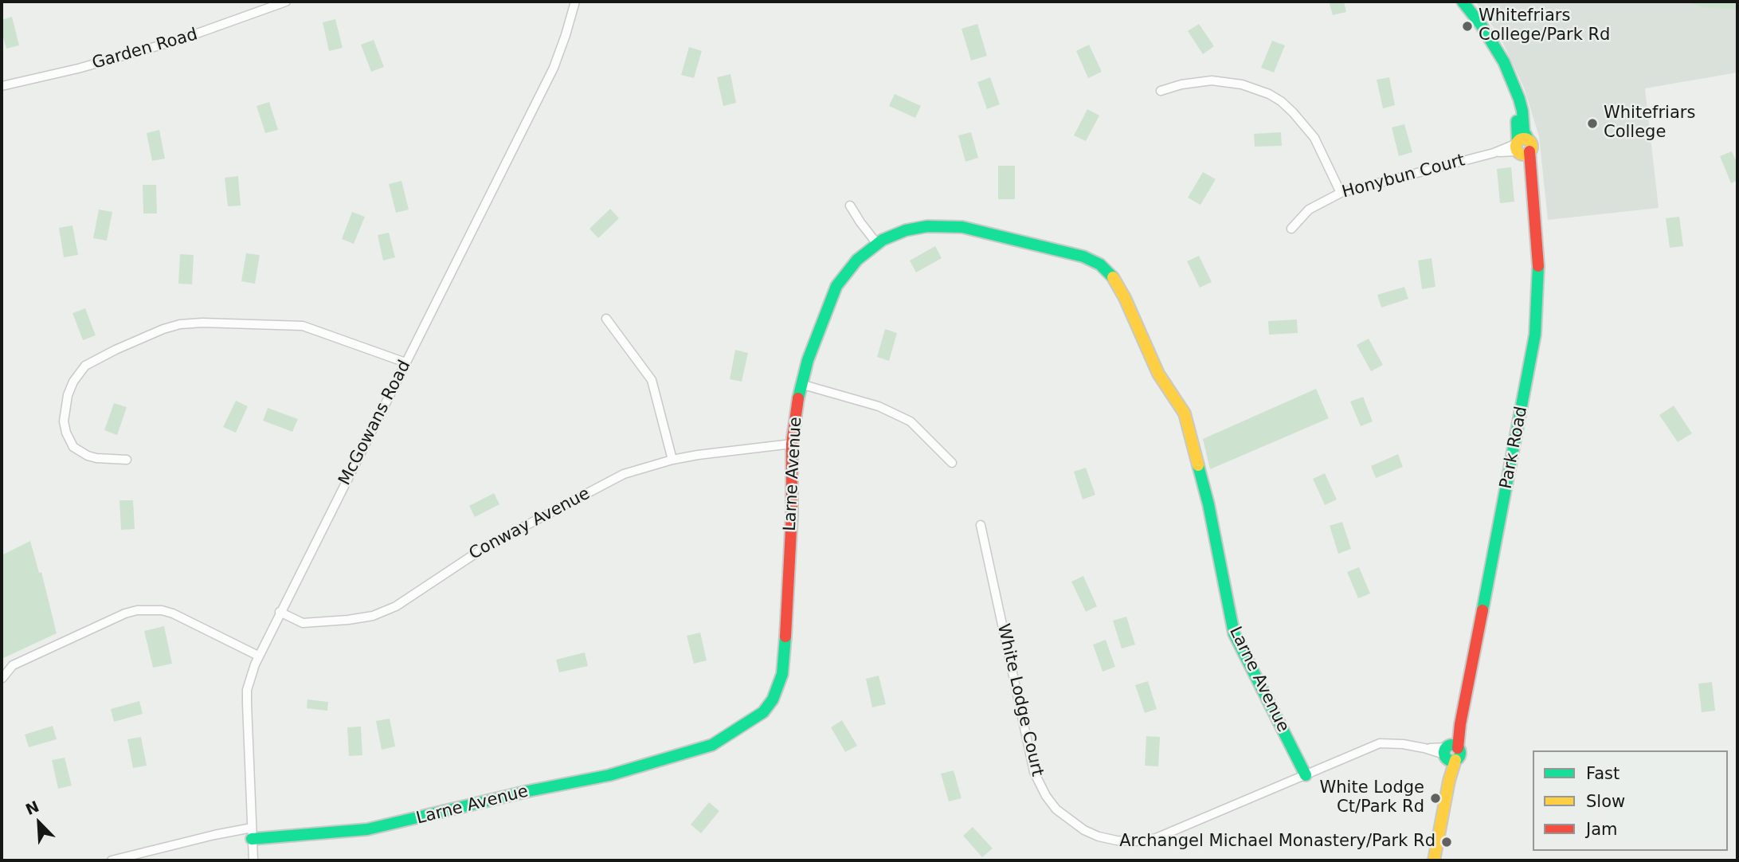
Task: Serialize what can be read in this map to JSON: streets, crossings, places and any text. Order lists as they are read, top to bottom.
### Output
{
  "streets": {
    "street": [
      "Garden Road",
      "Honybun Court",
      "McGowans Road",
      "Park Road",
      "Larne Avenue",
      "Conway Avenue",
      "White Lodge Court"
    ]
  },
  "crossings": [
    ["Honybun Court", "Park Road"],
    ["McGowans Road", "Larne Avenue"],
    ["McGowans Road", "Conway Avenue"],
    ["Park Road", "White Lodge Court"],
    ["Larne Avenue", "Conway Avenue"],
    ["Larne Avenue", "White Lodge Court"]
  ],
  "places": [
    "Whitefriars College/Park Rd",
    "Whitefriars College",
    "White Lodge Ct/Park Rd",
    "Archangel Michael Monastery/Park Rd"
  ],
  "legend": ["Fast", "Slow", "Jam"],
  "north": "top left"
}
